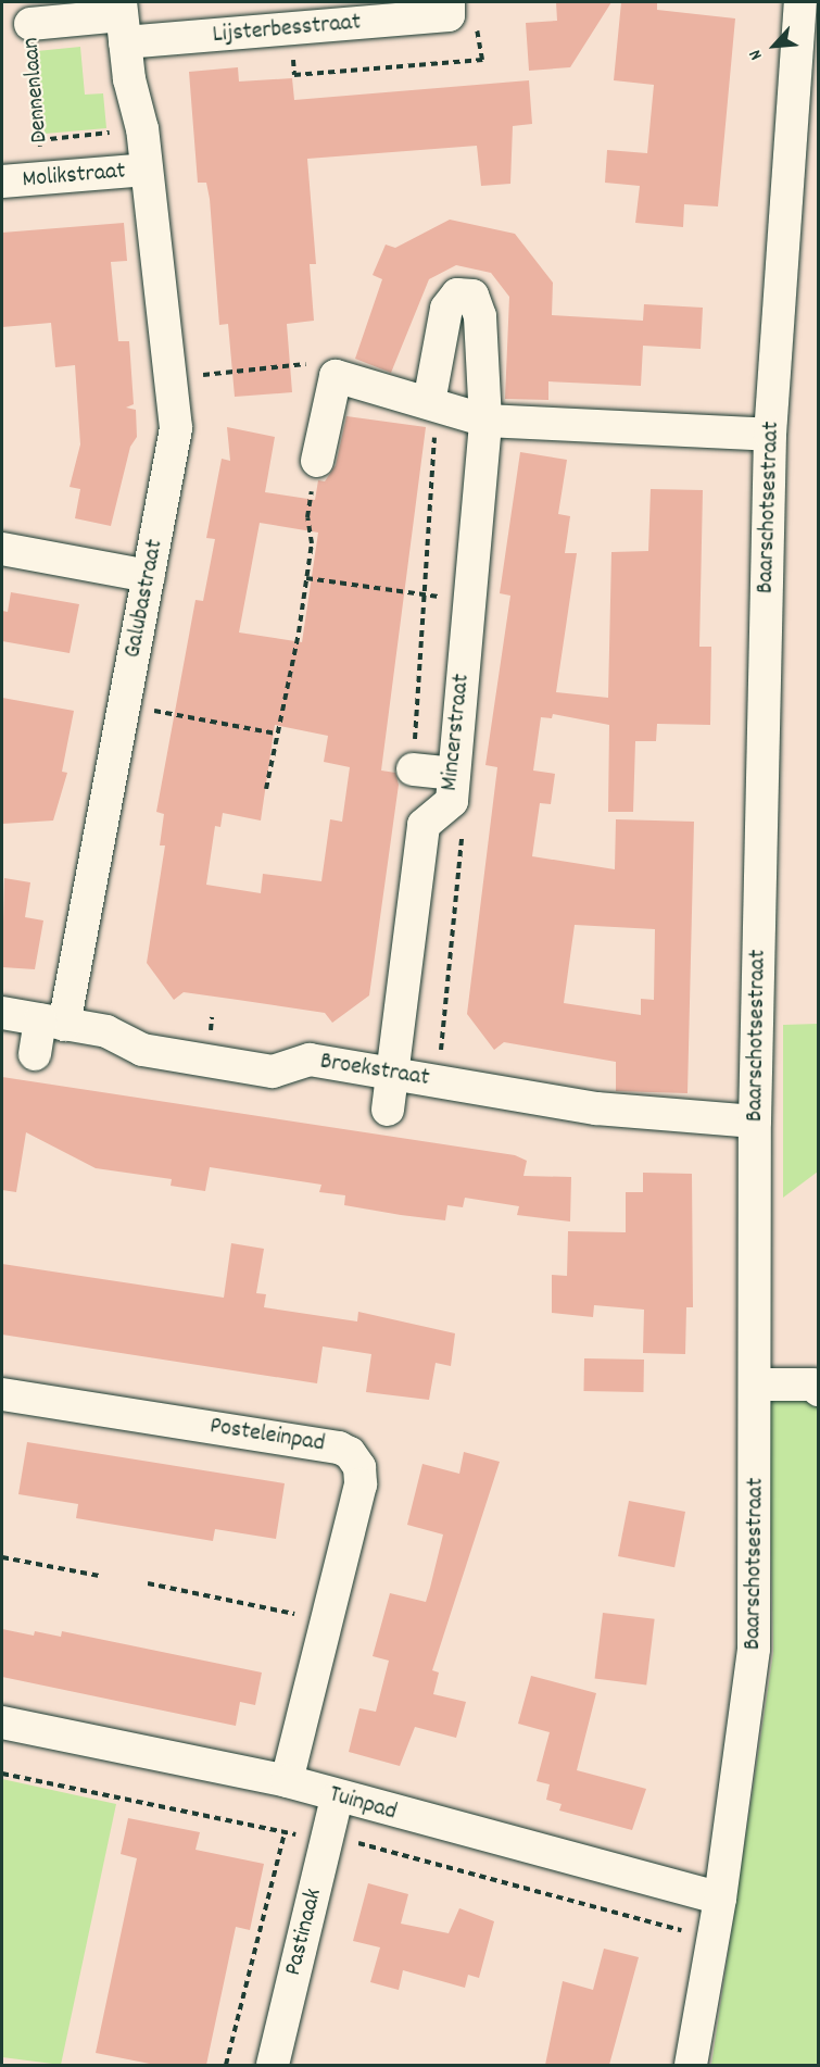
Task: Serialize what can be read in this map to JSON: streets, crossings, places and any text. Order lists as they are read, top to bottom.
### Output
{
  "streets": {
    "street": [
      "Lijsterbesstraat",
      "Molikstraat",
      "Baarschotsestraat",
      "Galubastraat",
      "Mincerstraat",
      "Broekstraat",
      "Posteleinpad",
      "Tuinpad",
      "Pastinaak"
    ],
    "path": ["Dennenlaan"]
  },
  "crossings": [
    ["Lijsterbesstraat", "Dennenlaan"],
    ["Dennenlaan", "Molikstraat"],
    ["Molikstraat", "Galubastraat"],
    ["Baarschotsestraat", "Broekstraat"],
    ["Baarschotsestraat", "Tuinpad"],
    ["Galubastraat", "Broekstraat"],
    ["Mincerstraat", "Broekstraat"],
    ["Posteleinpad", "Tuinpad"],
    ["Tuinpad", "Pastinaak"]
  ],
  "north": "bottom left"
}
